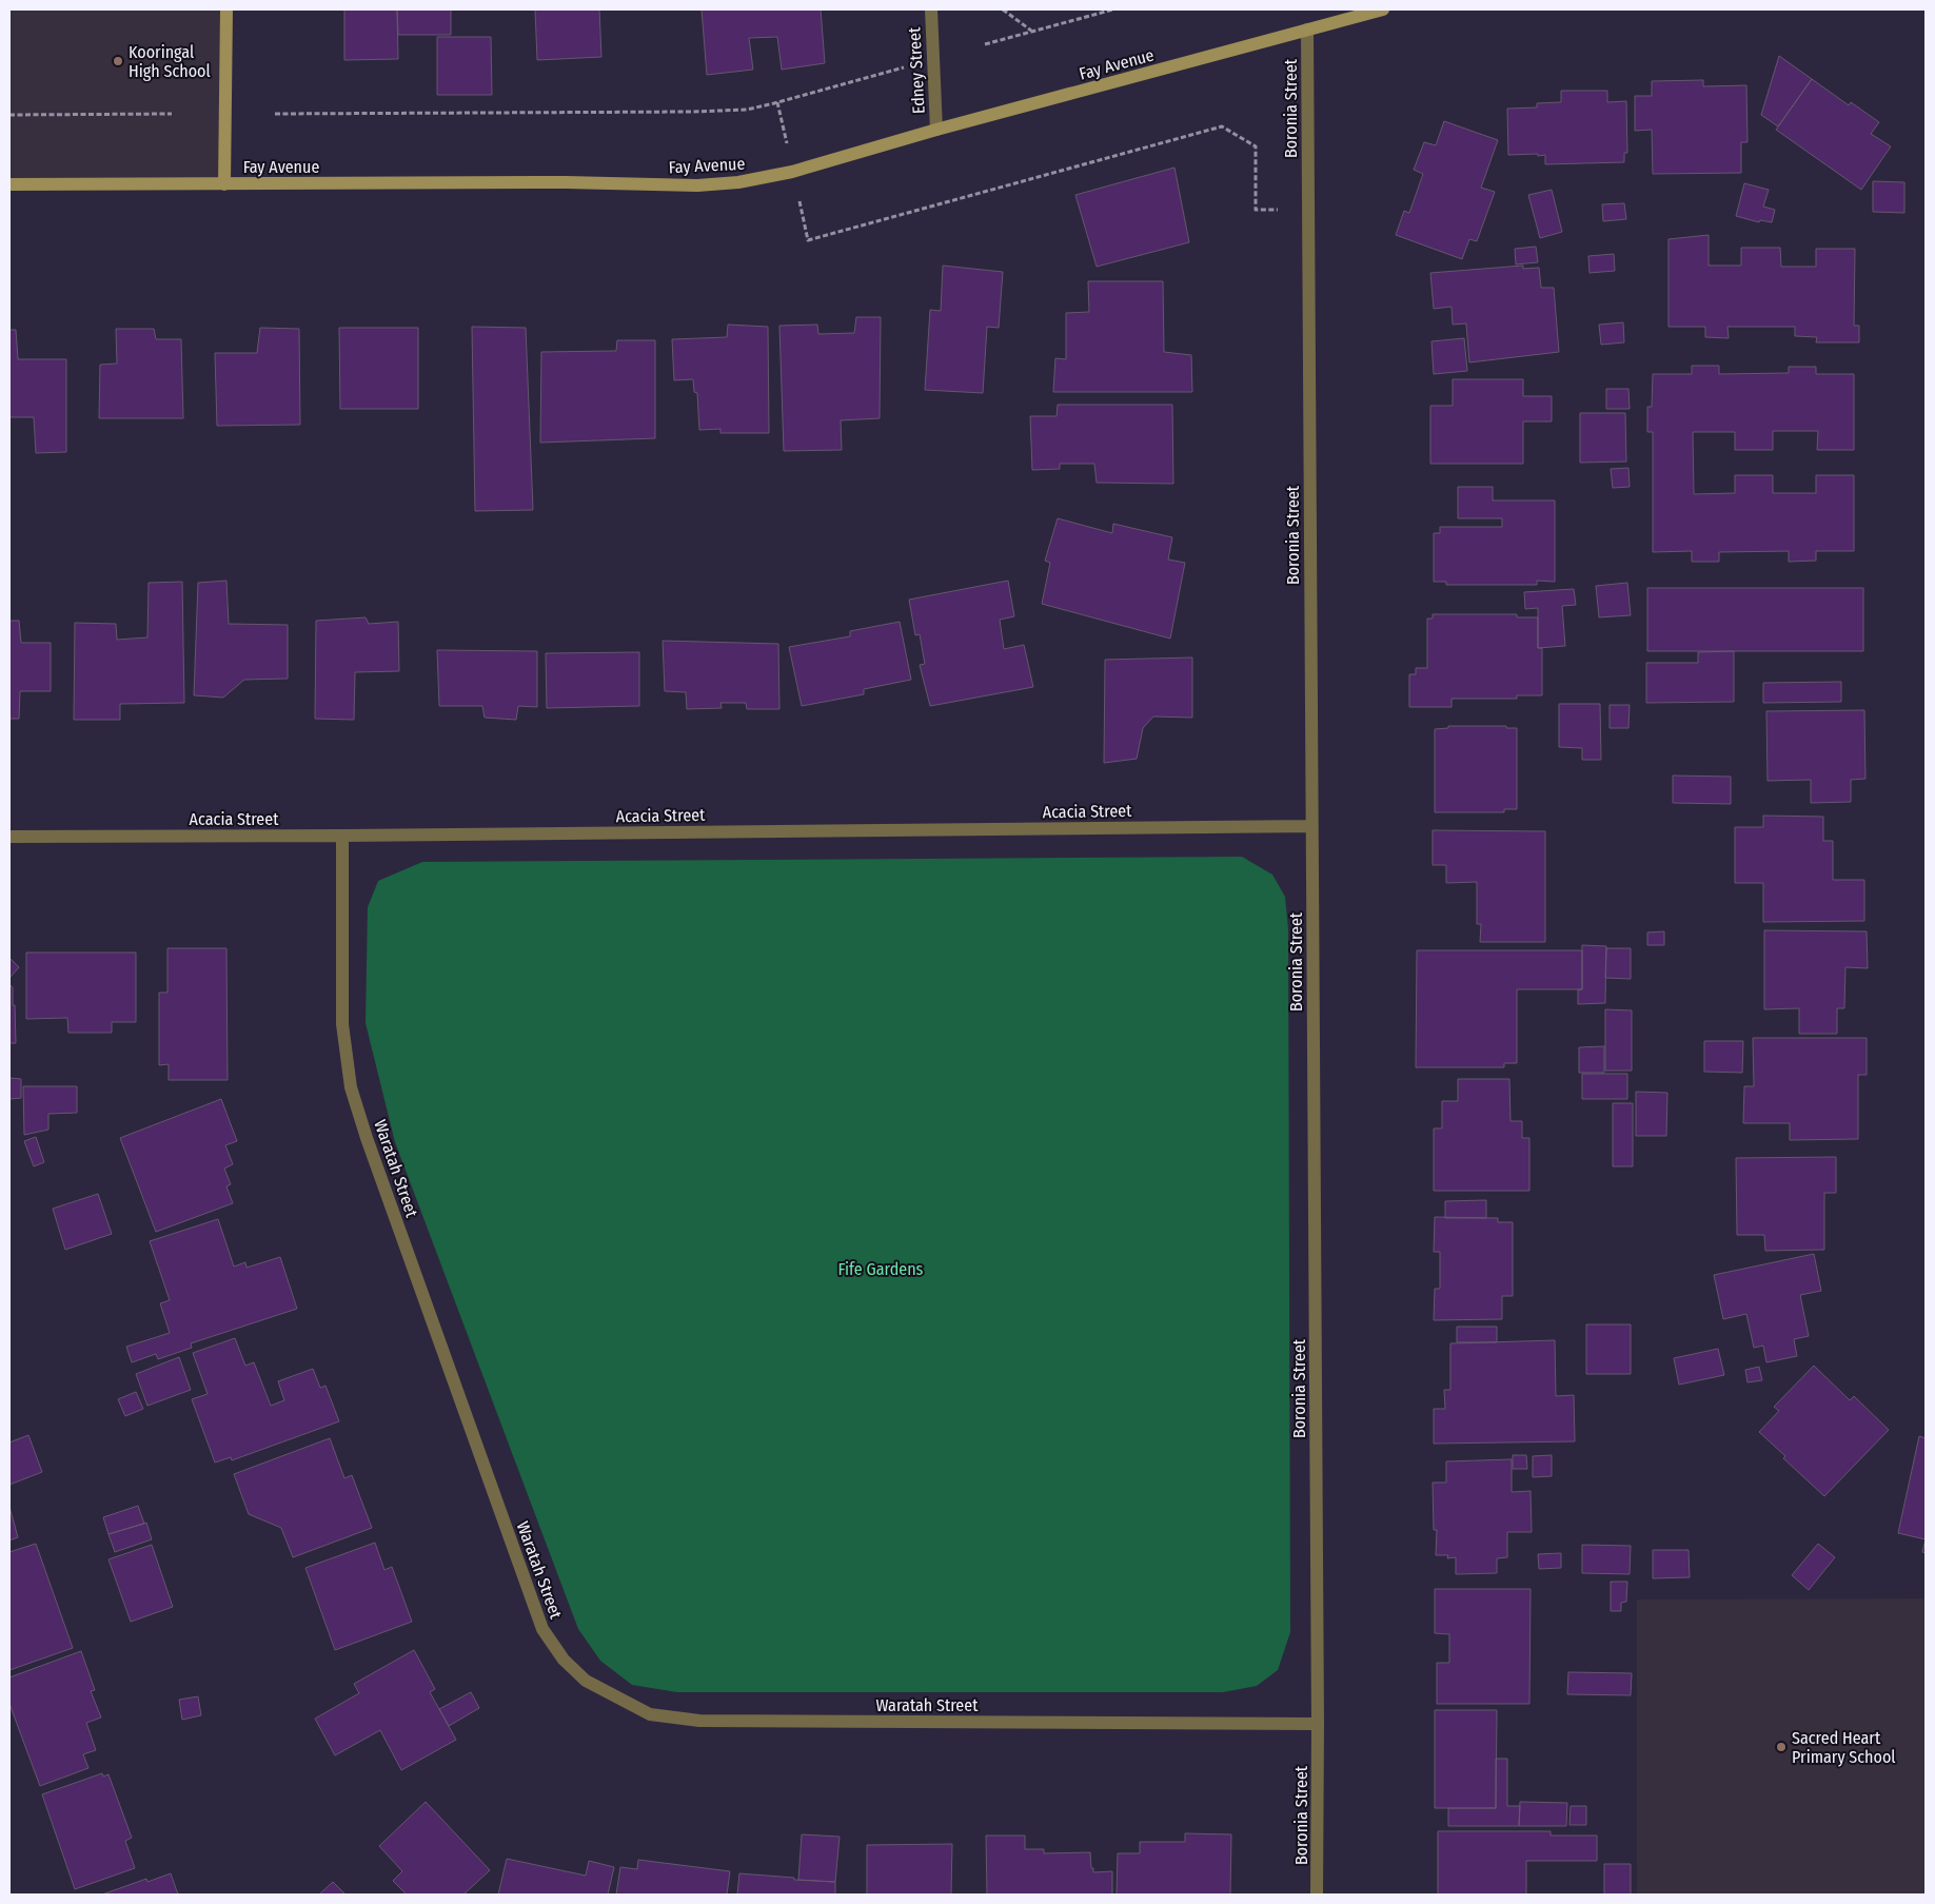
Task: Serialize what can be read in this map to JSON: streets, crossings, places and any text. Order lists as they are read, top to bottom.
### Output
{
  "streets": {
    "street": [
      "Fay Avenue",
      "Edney Street",
      "Boronia Street",
      "Acacia Street",
      "Waratah Street"
    ]
  },
  "crossings": [
    ["Fay Avenue", "Edney Street"],
    ["Fay Avenue", "Boronia Street"],
    ["Boronia Street", "Acacia Street"],
    ["Boronia Street", "Waratah Street"],
    ["Acacia Street", "Waratah Street"]
  ],
  "parks": ["Fife Gardens"],
  "places": ["Kooringal High School", "Sacred Heart Primary School"]
}
